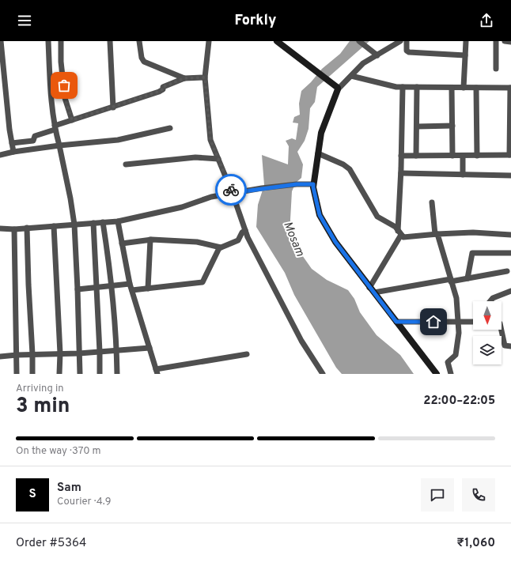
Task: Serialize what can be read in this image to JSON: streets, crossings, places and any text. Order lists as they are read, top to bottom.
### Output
{
  "water": ["Mosam"],
  "north": "bottom",
  "page": {
    "header": "Forkly",
    "heading": ["3 min", "Arriving in", "22:00–22:05"],
    "panel": [
      "Sam",
      "Courier · 4.9",
      "Order #5364",
      "₹1,060"
    ],
    "bar": "On the way · 370 m",
    "round": "S"
  }
}
